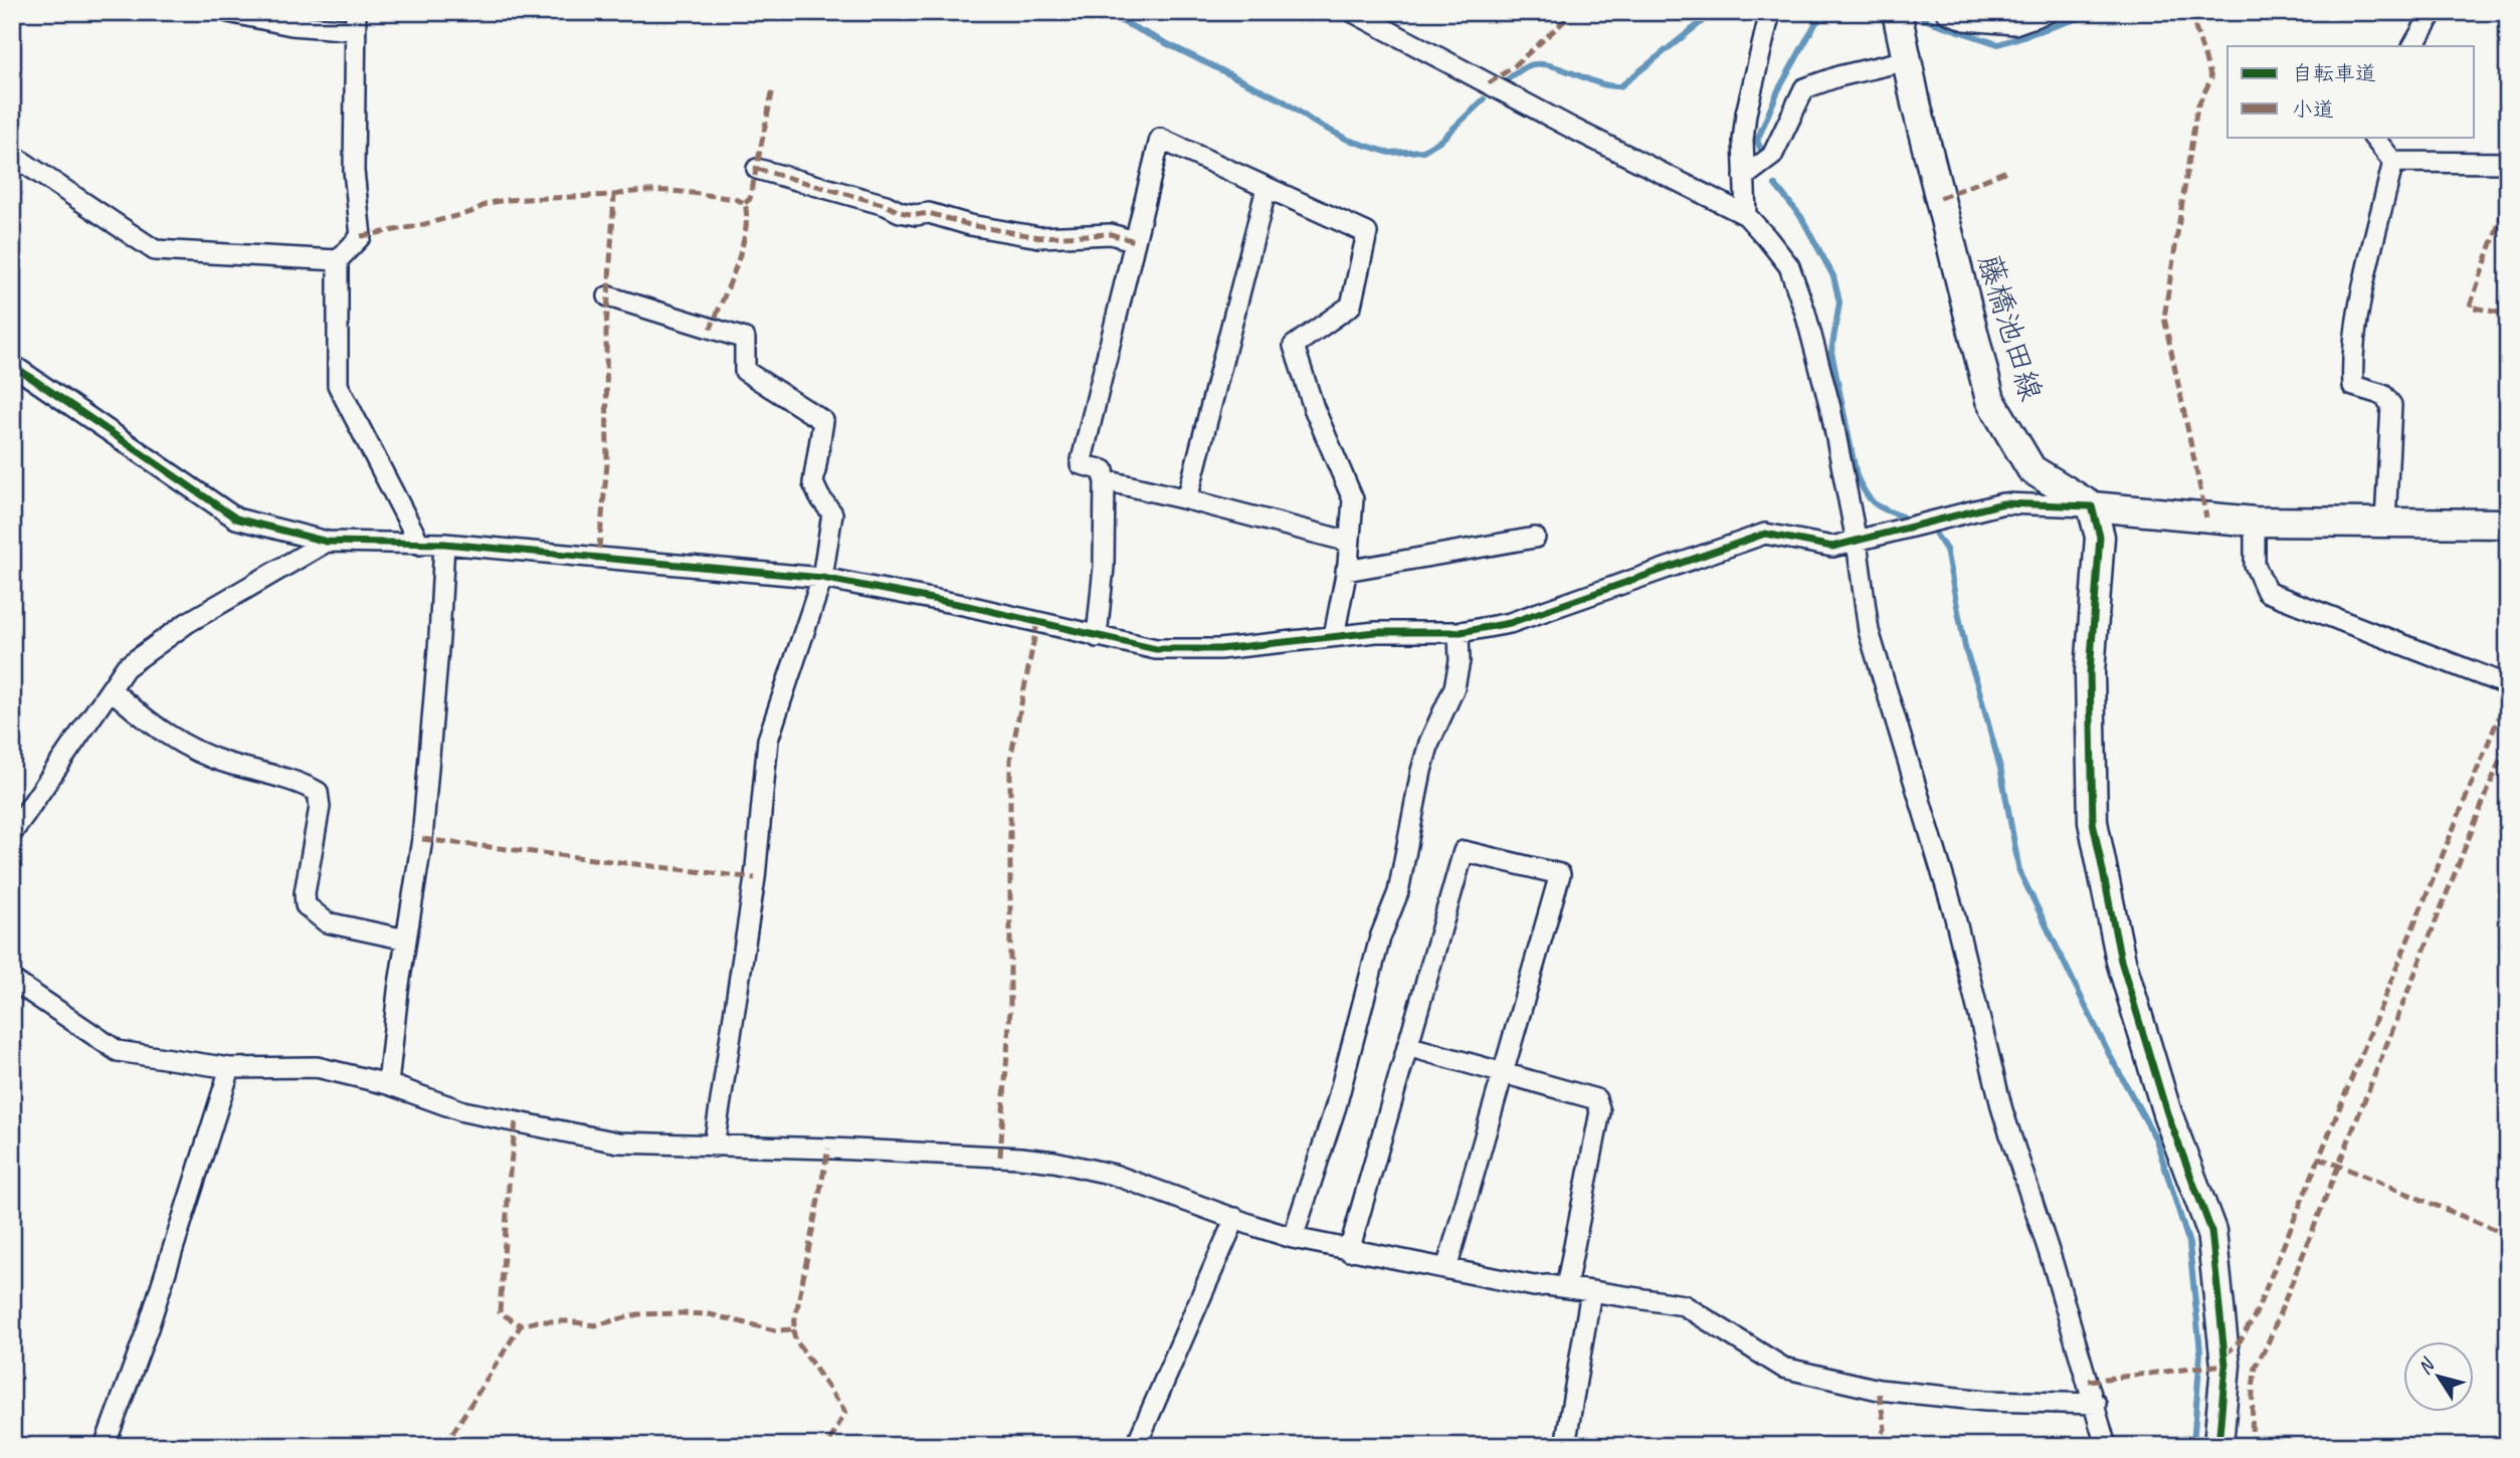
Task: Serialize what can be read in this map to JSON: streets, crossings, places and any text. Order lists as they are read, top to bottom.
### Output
{
  "streets": {
    "main road": ["藤橋池田線"]
  },
  "legend": ["自転車道", "小道"],
  "north": "top left"
}
